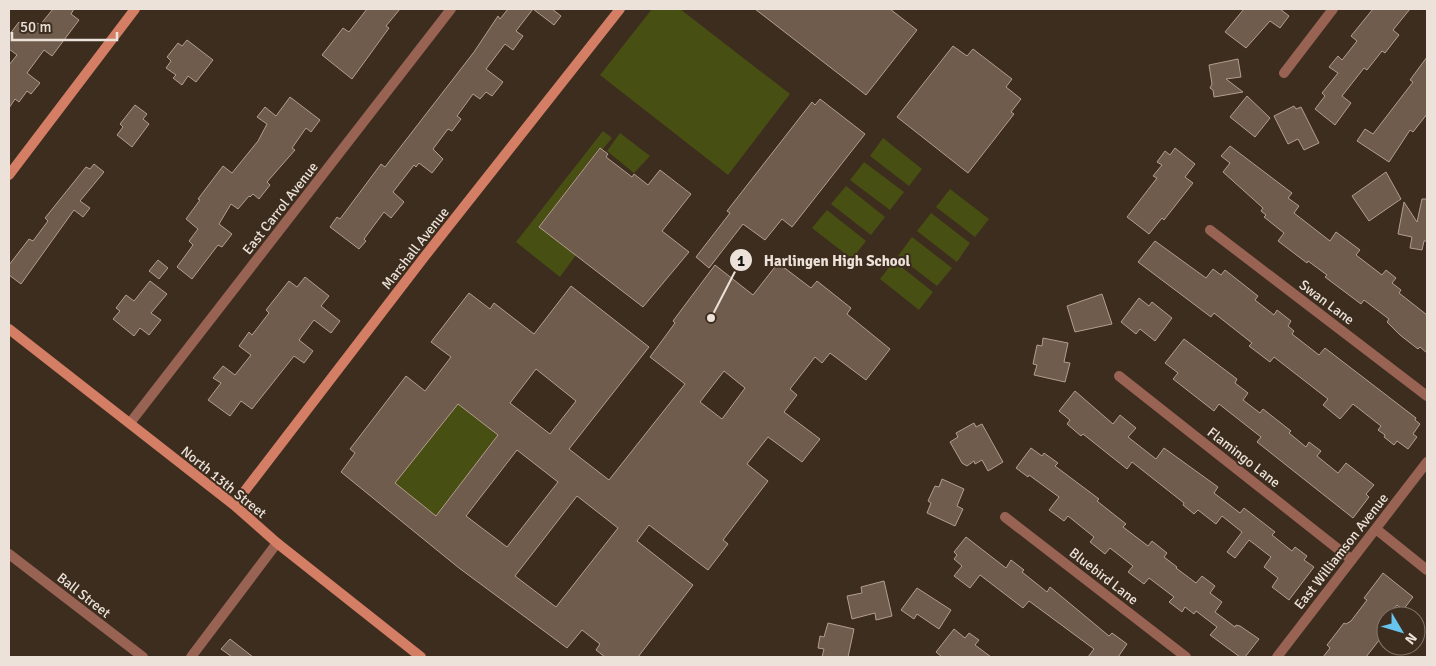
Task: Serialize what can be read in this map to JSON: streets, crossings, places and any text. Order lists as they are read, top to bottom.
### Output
{
  "streets": {
    "street": [
      "East Carrol Avenue",
      "Marshall Avenue",
      "Swan Lane",
      "Flamingo Lane",
      "North 13th Street",
      "East Williamson Avenue",
      "Bluebird Lane",
      "Ball Street"
    ]
  },
  "crossings": [
    ["East Carrol Avenue", "North 13th Street"],
    ["Marshall Avenue", "North 13th Street"],
    ["Flamingo Lane", "East Williamson Avenue"]
  ],
  "places": ["Harlingen High School"],
  "scale_bar": "50 m",
  "north": "bottom right"
}
